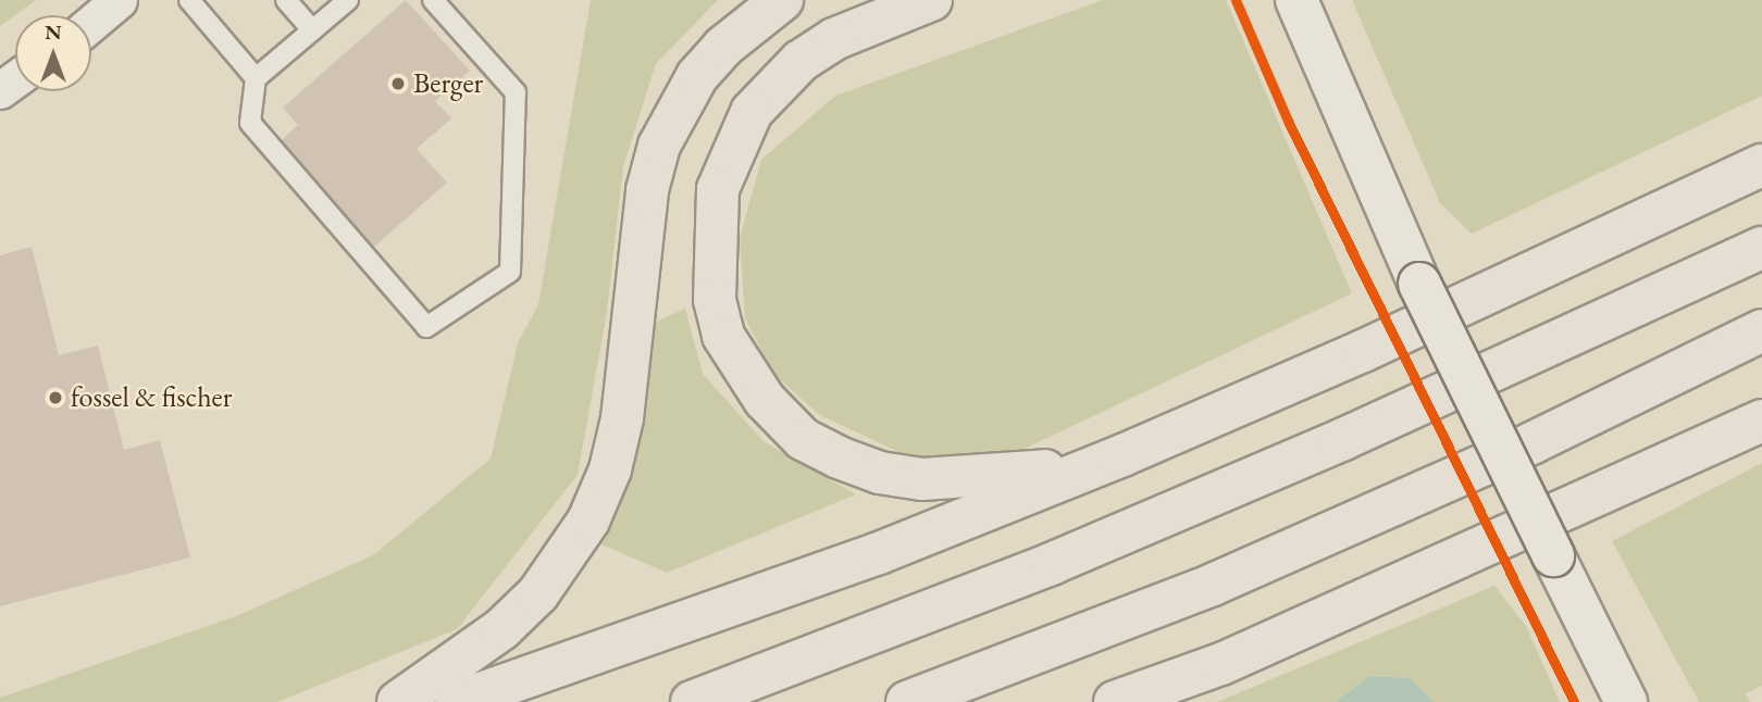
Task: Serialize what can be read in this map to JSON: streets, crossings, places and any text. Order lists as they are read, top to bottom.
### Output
{
  "places": ["Berger", "fossel & fischer"],
  "north": "top"
}
